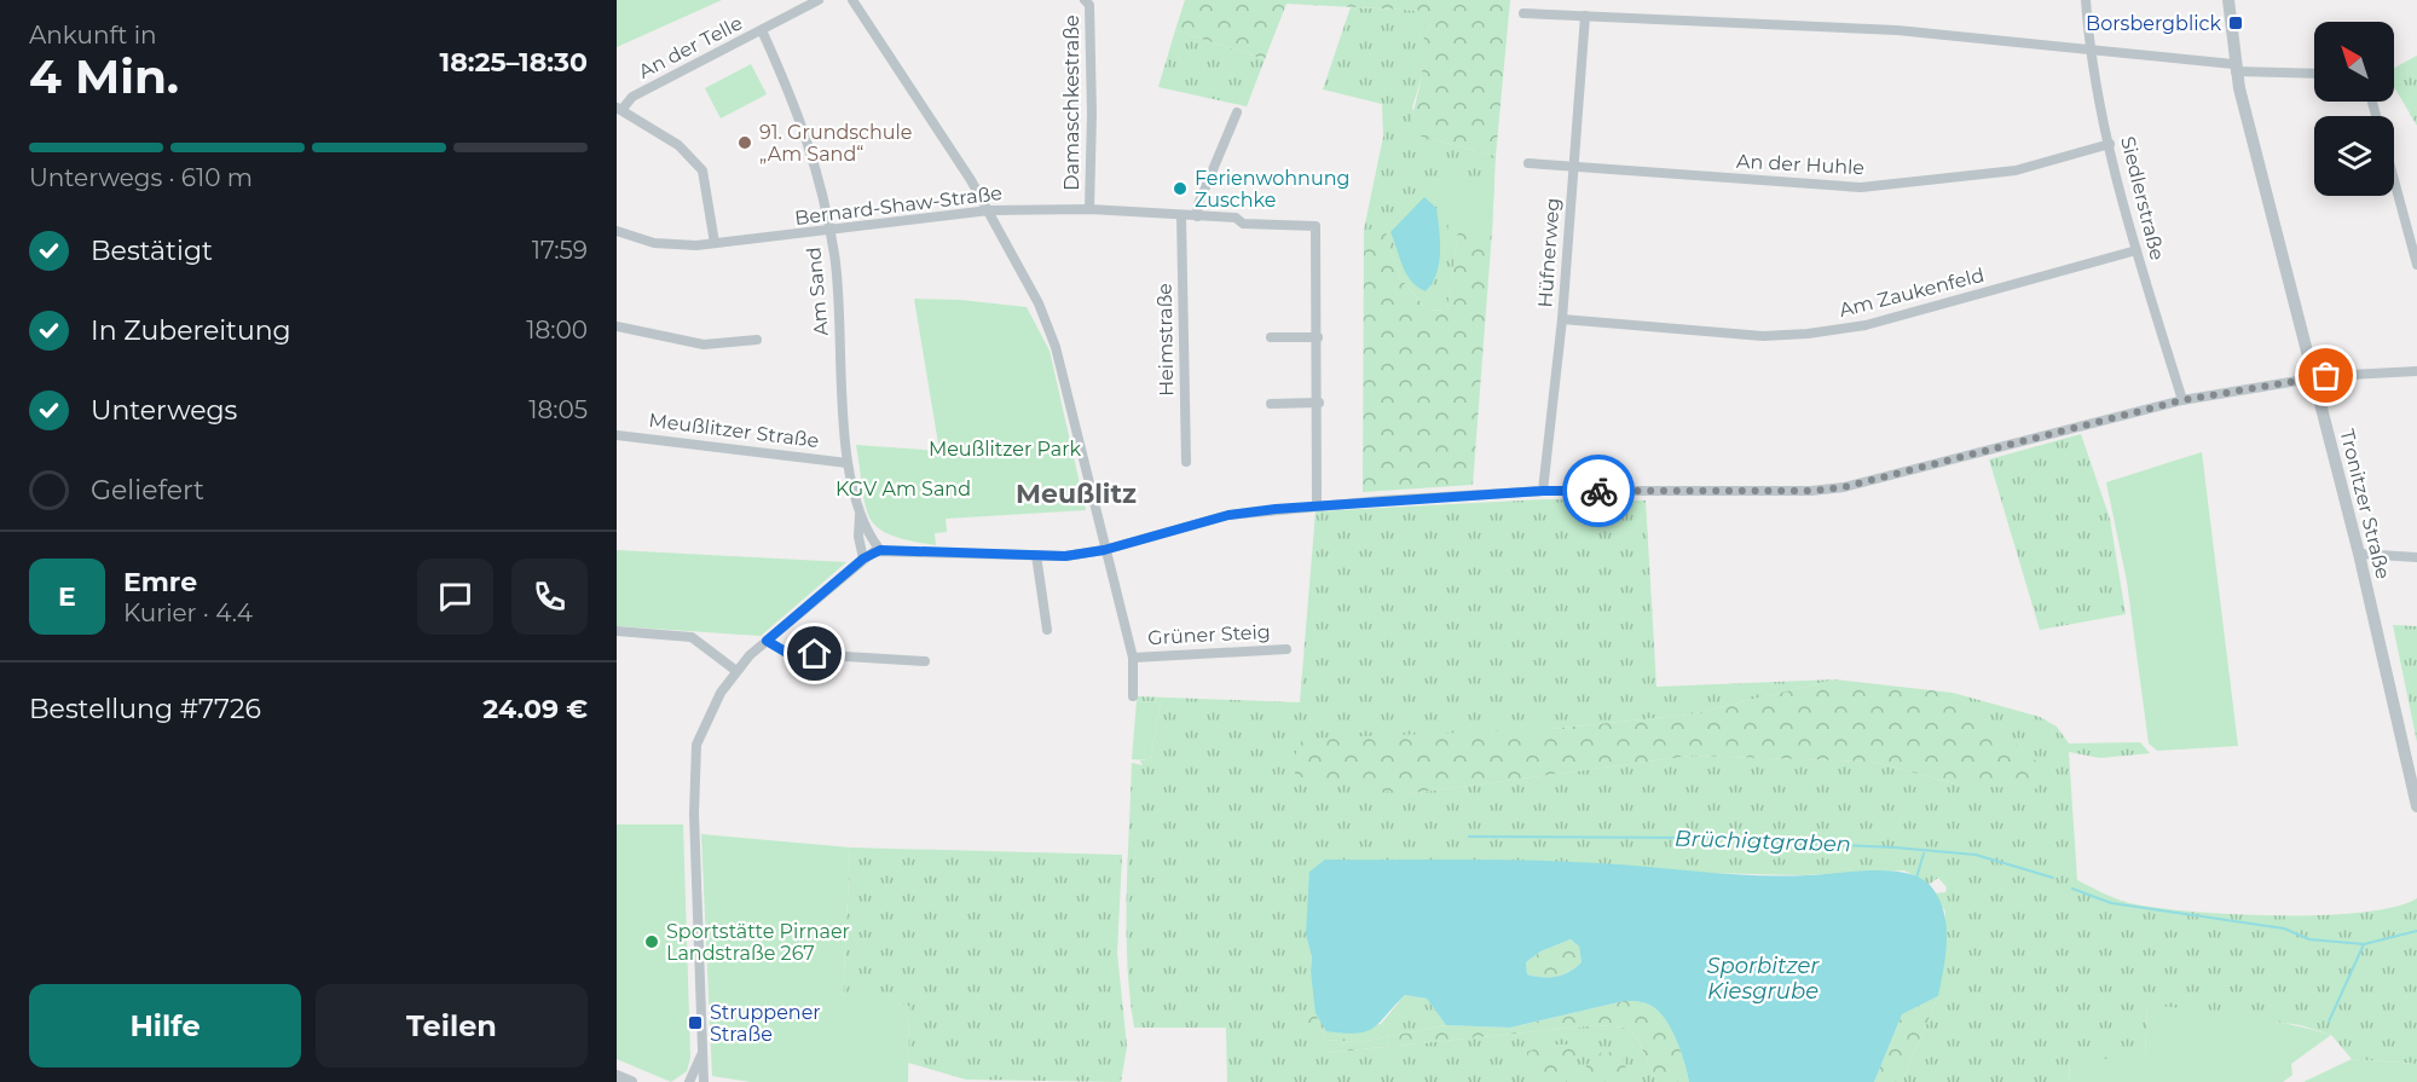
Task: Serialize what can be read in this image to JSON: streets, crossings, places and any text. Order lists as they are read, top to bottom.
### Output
{
  "streets": {
    "street": [
      "An der Telle",
      "Damaschkestraße",
      "An der Huhle",
      "Siedlerstraße",
      "Bernard-Shaw-Straße",
      "Hüfnerweg",
      "Am Sand",
      "Am Zaukenfeld",
      "Heimstraße",
      "Meußlitzer Straße",
      "Tronitzer Straße",
      "Grüner Steig"
    ]
  },
  "crossings": [
    ["An der Telle", "Am Sand"],
    ["Damaschkestraße", "Bernard-Shaw-Straße"],
    ["An der Huhle", "Siedlerstraße"],
    ["An der Huhle", "Hüfnerweg"],
    ["Siedlerstraße", "Am Zaukenfeld"],
    ["Bernard-Shaw-Straße", "Am Sand"],
    ["Bernard-Shaw-Straße", "Heimstraße"],
    ["Hüfnerweg", "Am Zaukenfeld"],
    ["Am Sand", "Meußlitzer Straße"]
  ],
  "districts": ["Meußlitz"],
  "water": ["Brüchigtgraben", "Sporbitzer Kiesgrube"],
  "parks": ["Meußlitzer Park", "KGV Am Sand"],
  "places": {
    "transit": ["Borsbergblick", "Struppener Straße"],
    "other": ["91. Grundschule „Am Sand“", "Ferienwohnung Zuschke", "Sportstätte Pirnaer Landstraße 267"]
  },
  "north": "top left",
  "page": {
    "heading": ["4 Min.", "Ankunft in", "18:25–18:30"],
    "panel": [
      "Emre",
      "Kurier · 4.4",
      "Bestellung #7726",
      "24.09 €"
    ],
    "bar": "Unterwegs · 610 m",
    "list": [
      ["Bestätigt", "17:59"],
      ["In Zubereitung", "18:00"],
      ["Unterwegs", "18:05"],
      "Geliefert"
    ],
    "round": "E",
    "buttons": ["Hilfe", "Teilen"]
  }
}
